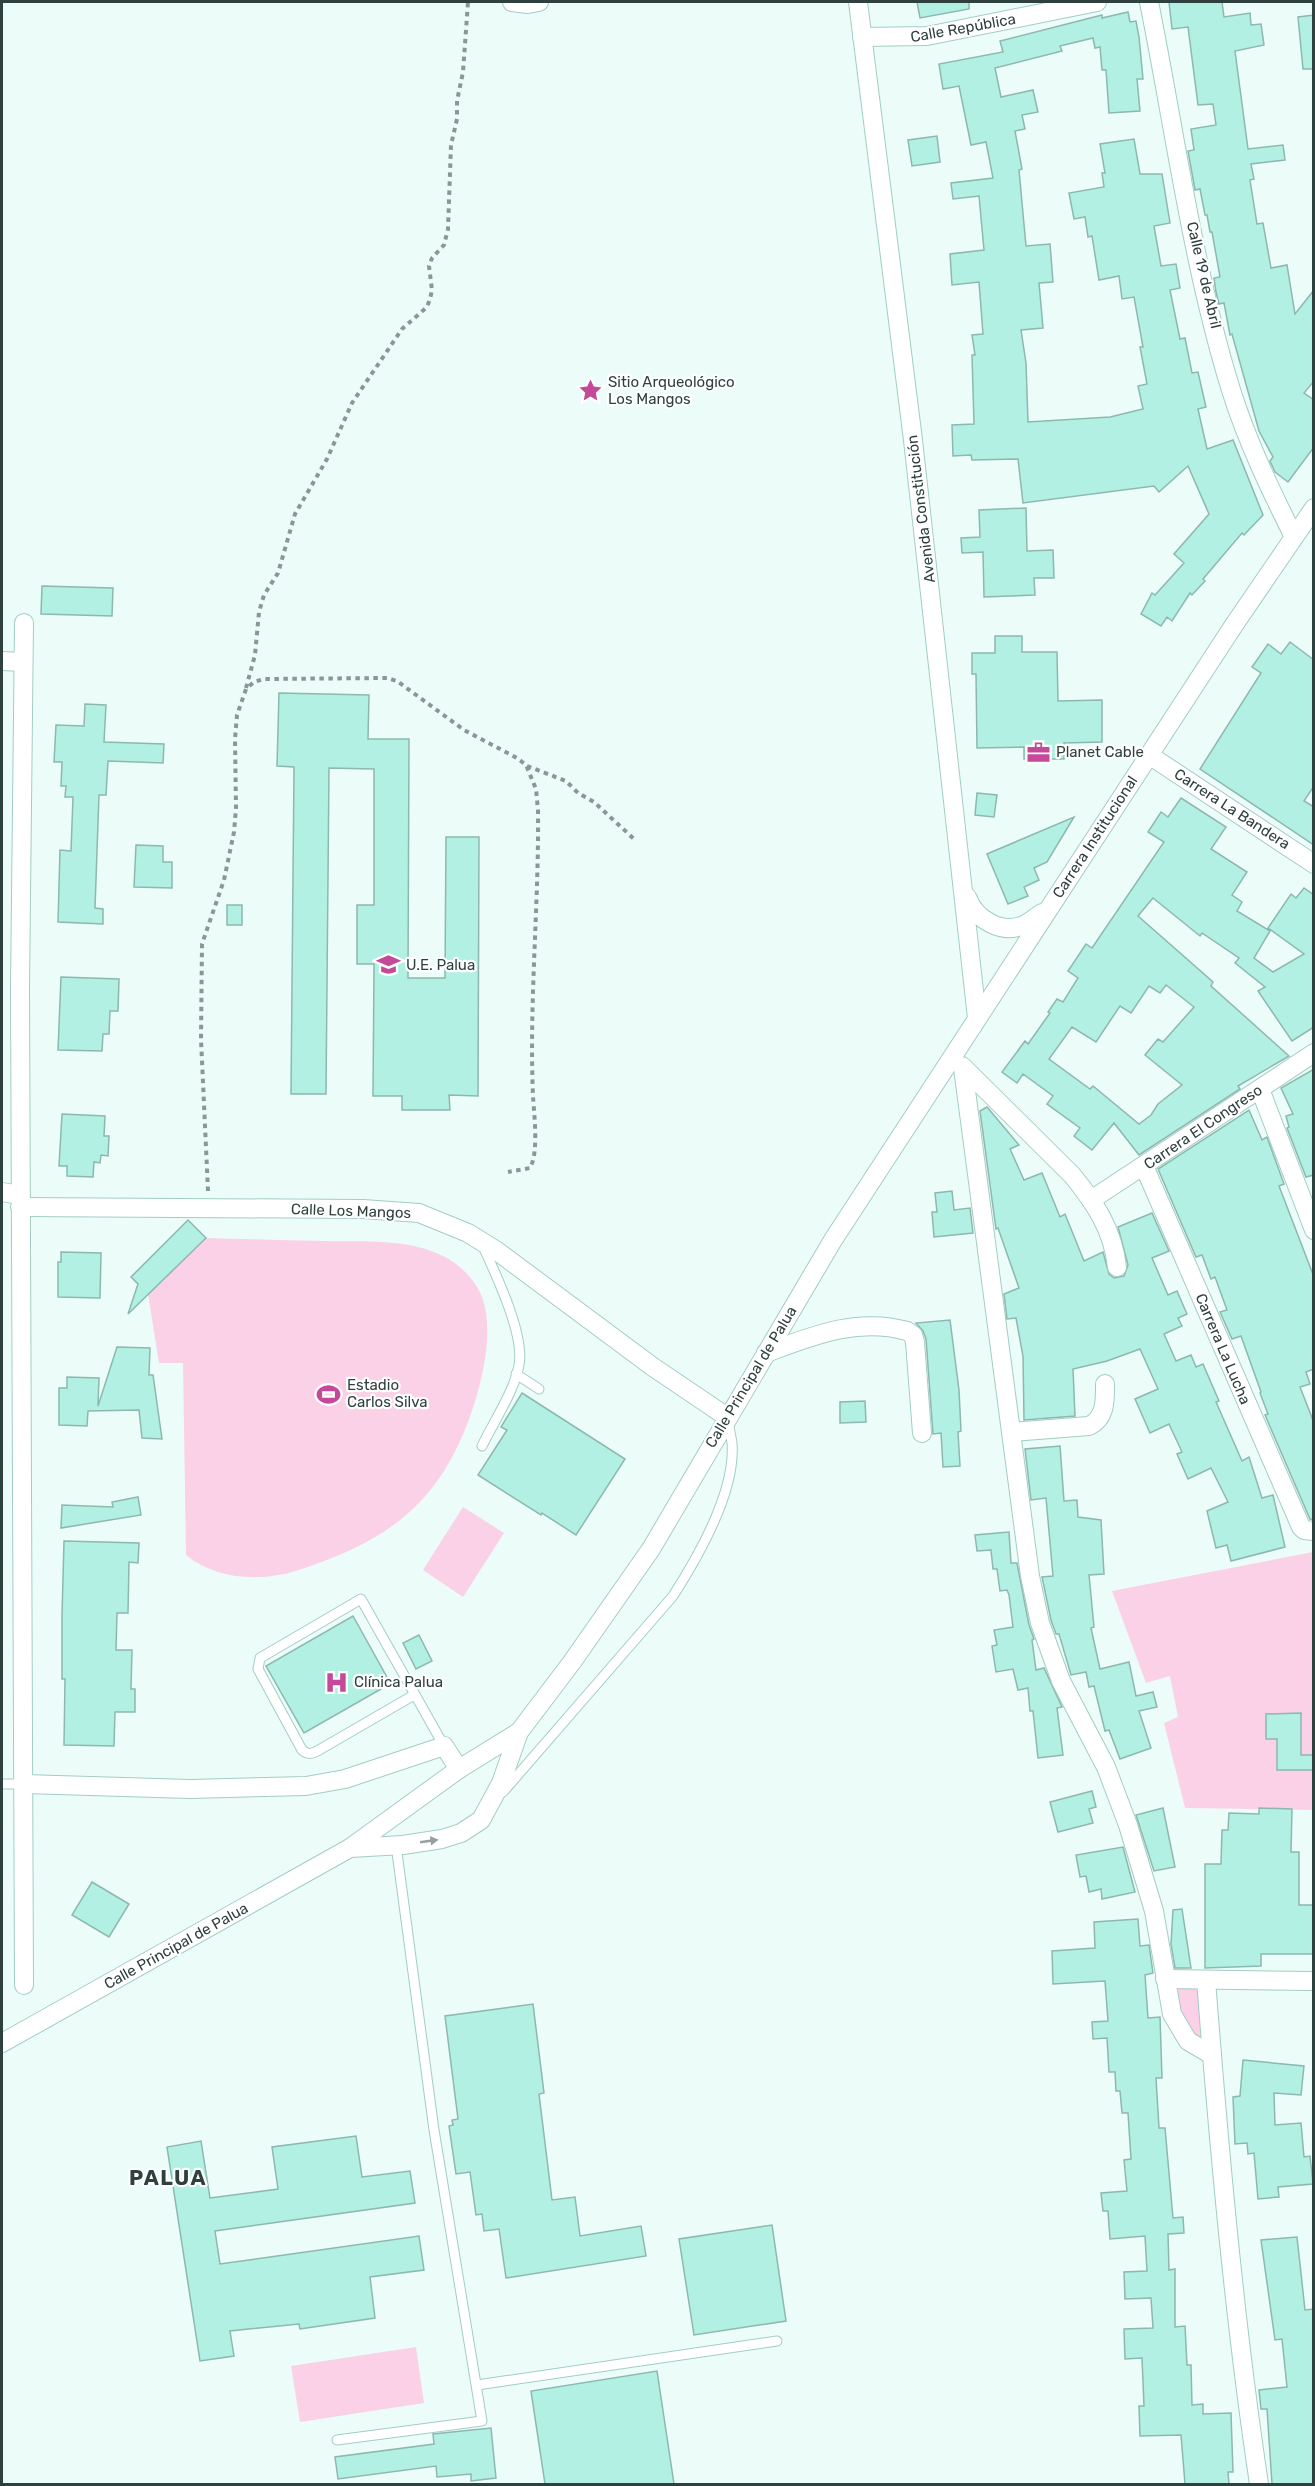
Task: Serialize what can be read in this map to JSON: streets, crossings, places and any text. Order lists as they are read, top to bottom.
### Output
{
  "streets": {
    "street": [
      "Calle República",
      "Calle 19 de Abril",
      "Avenida Constitución",
      "Carrera La Bandera",
      "Carrera Institucional",
      "Carrera El Congreso",
      "Calle Los Mangos",
      "Carrera La Lucha",
      "Calle Principal de Palua"
    ]
  },
  "crossings": [
    ["Calle República", "Avenida Constitución"],
    ["Calle 19 de Abril", "Carrera Institucional"],
    ["Avenida Constitución", "Carrera Institucional"],
    ["Avenida Constitución", "Calle Principal de Palua"],
    ["Carrera La Bandera", "Carrera Institucional"],
    ["Carrera Institucional", "Calle Principal de Palua"],
    ["Carrera El Congreso", "Carrera La Lucha"],
    ["Calle Los Mangos", "Calle Principal de Palua"]
  ],
  "districts": ["PALUA"],
  "places": {
    "place": ["Sitio Arqueológico Los Mangos"],
    "office": ["Planet Cable"],
    "school or university": ["U.E. Palua"],
    "sports": ["Estadio Carlos Silva"],
    "hospital": ["Clínica Palua"]
  }
}
